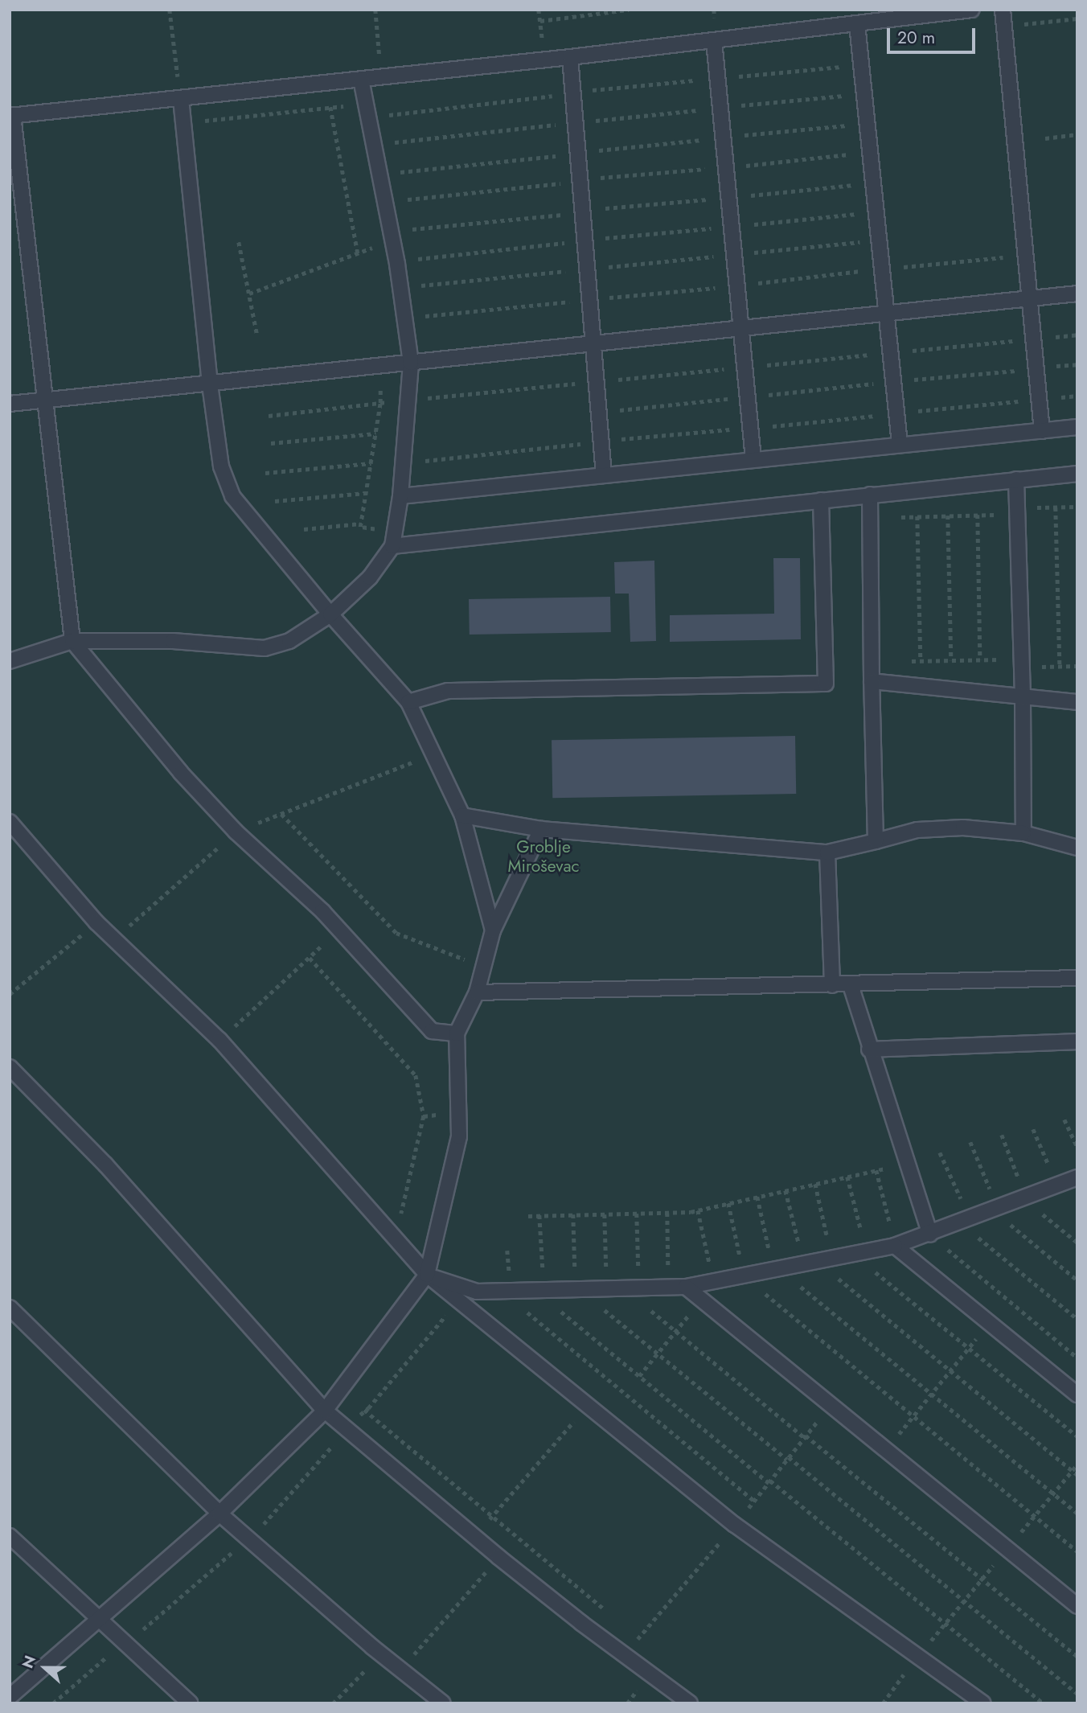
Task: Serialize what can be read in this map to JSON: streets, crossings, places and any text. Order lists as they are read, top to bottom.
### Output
{
  "parks": ["Groblje Miroševac"],
  "scale_bar": "20 m",
  "north": "left"
}
